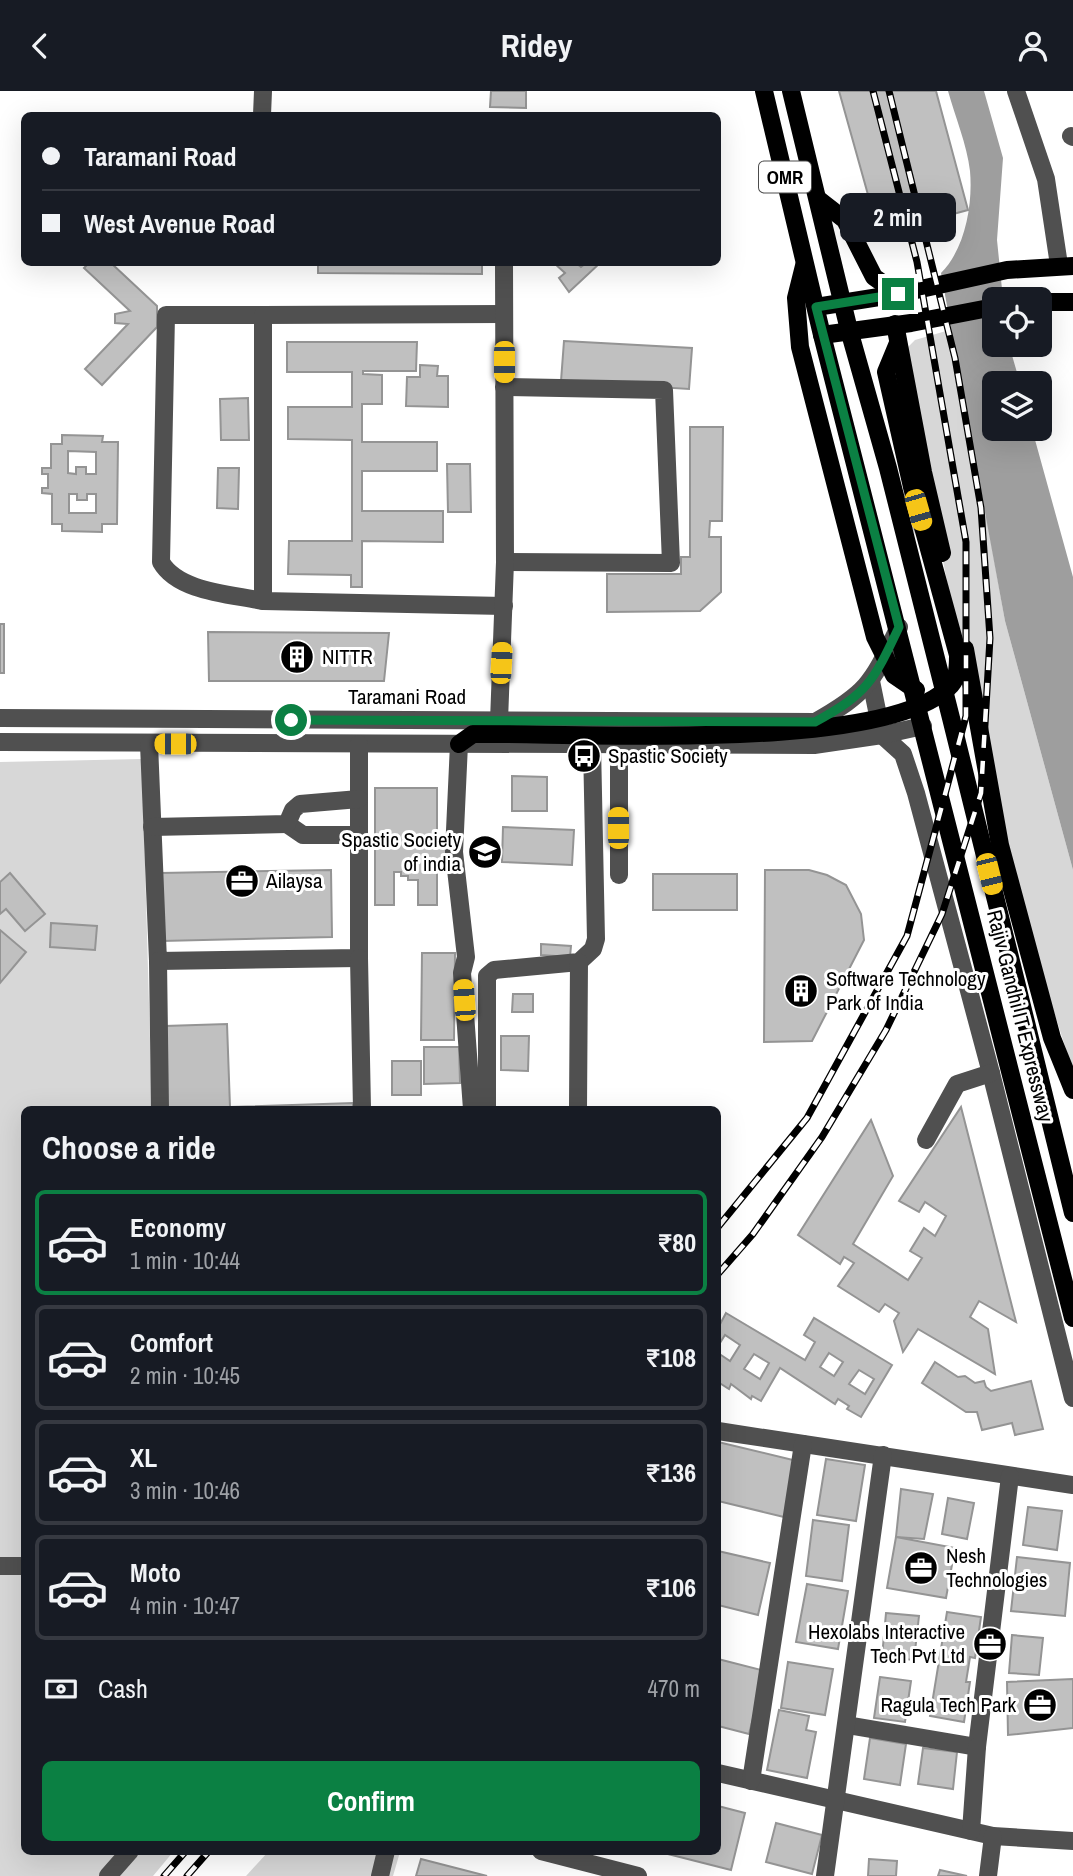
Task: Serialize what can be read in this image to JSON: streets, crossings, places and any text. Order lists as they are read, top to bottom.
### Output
{
  "streets": {
    "main road": ["OMR", "Rajiv Gandhi IT Expressway"],
    "street": ["Taramani Road"]
  },
  "places": {
    "building": ["NITTR", "Software Technology Park of India"],
    "bus stop": ["Spastic Society"],
    "school or university": ["Spastic Society of india"],
    "office": [
      "Ailaysa",
      "Nesh Technologies",
      "Hexolabs Interactive Tech Pvt Ltd",
      "Ragula Tech Park"
    ]
  },
  "page": {
    "header": "Ridey",
    "banner": ["Taramani Road", "West Avenue Road"],
    "bubble": "2 min",
    "heading": "Choose a ride",
    "list": [
      {
        "name": "Economy",
        "note": "1 min · 10:44",
        "value": "₹80"
      },
      {
        "name": "Comfort",
        "note": "2 min · 10:45",
        "value": "₹108"
      },
      {
        "name": "XL",
        "note": "3 min · 10:46",
        "value": "₹136"
      },
      {
        "name": "Moto",
        "note": "4 min · 10:47",
        "value": "₹106"
      }
    ],
    "pay": ["Cash", "470 m"],
    "buttons": "Confirm"
  }
}
